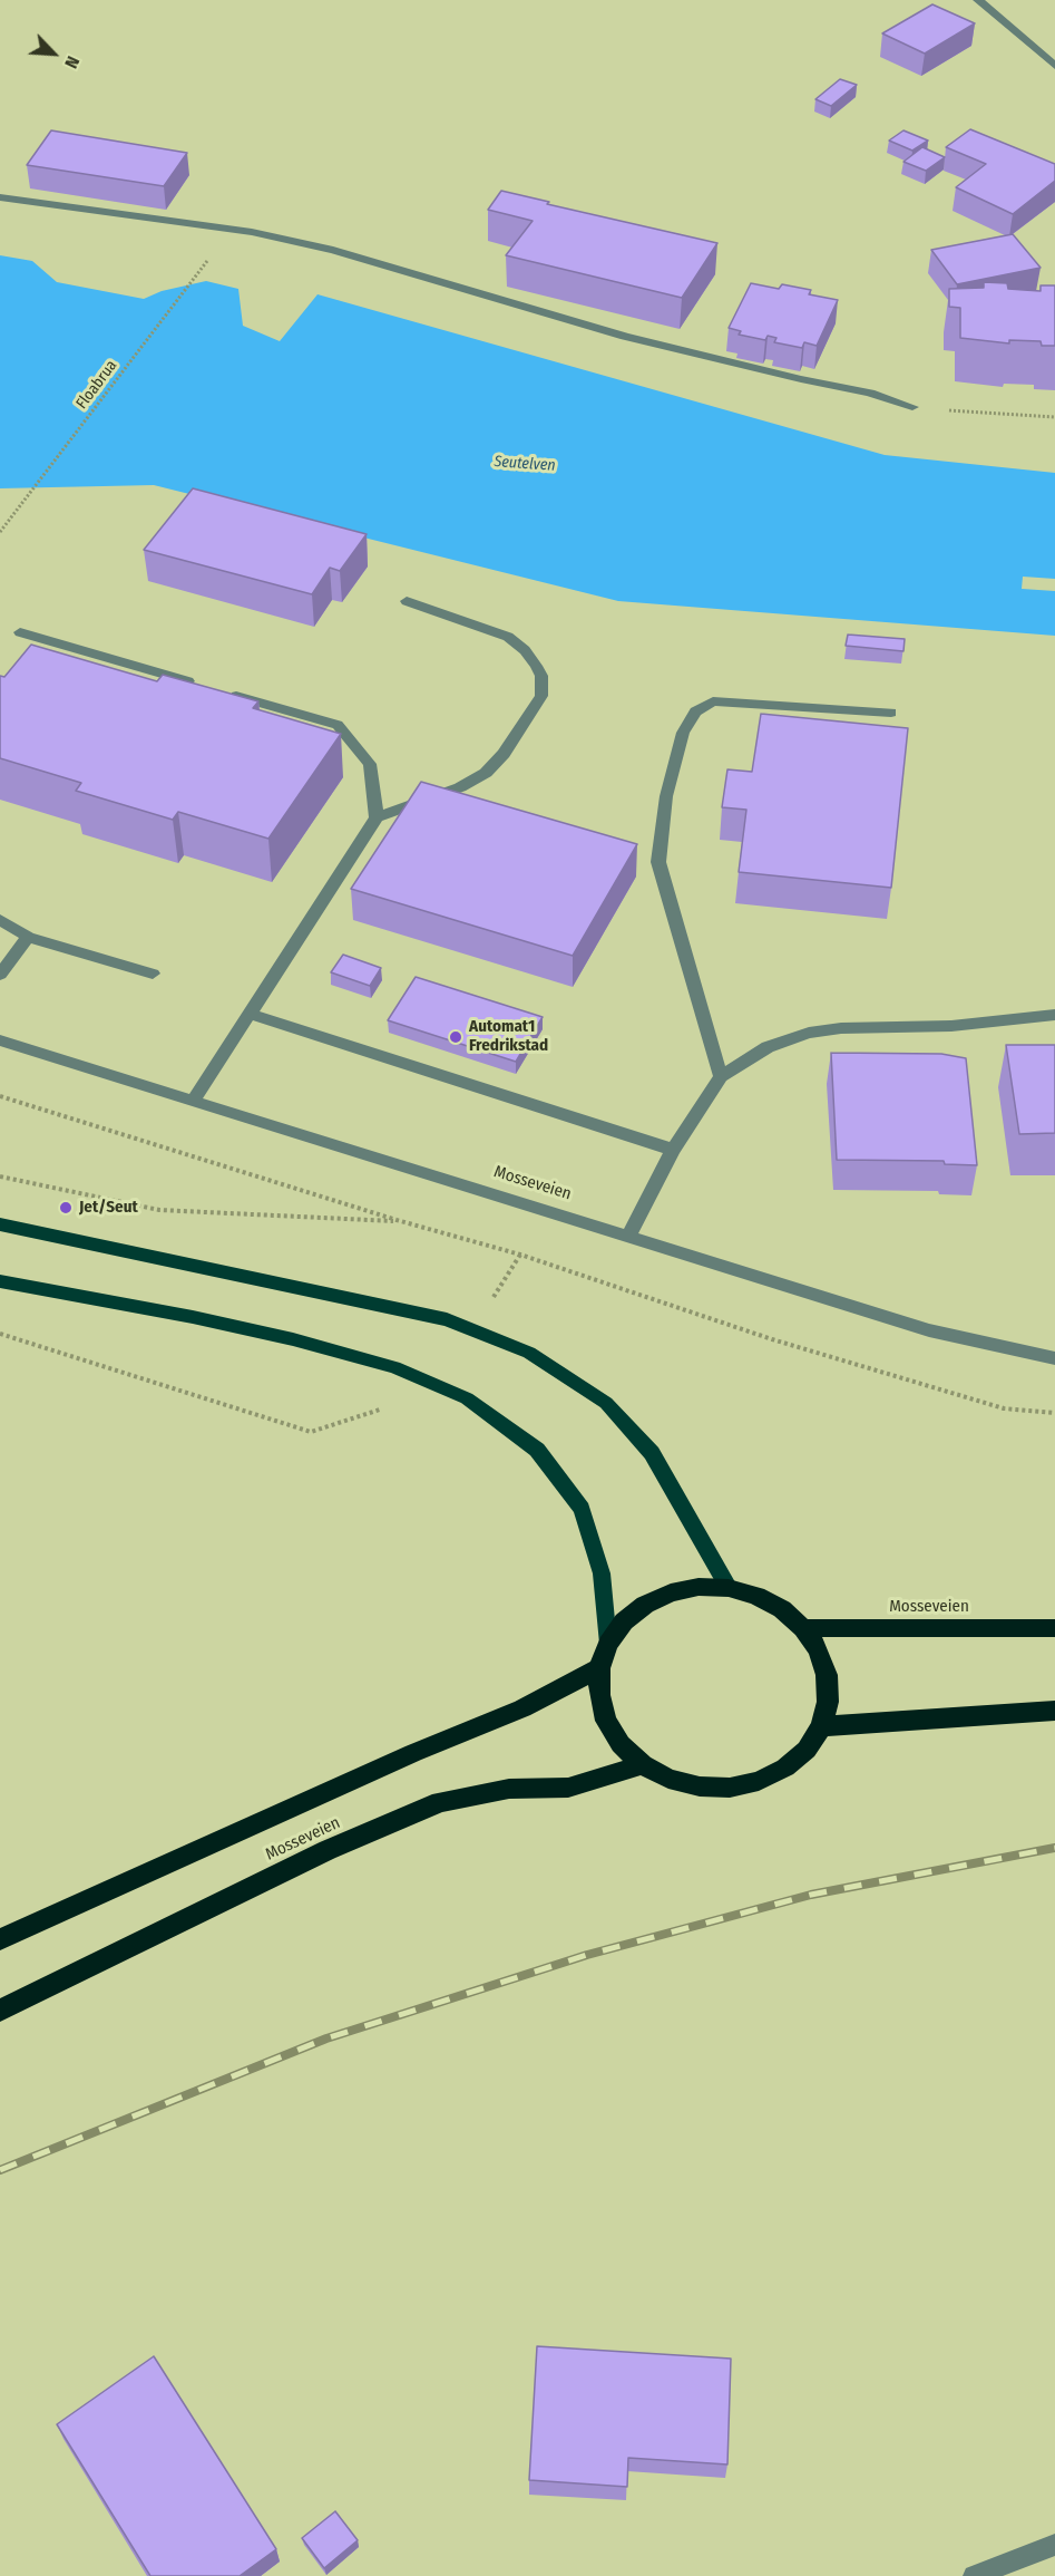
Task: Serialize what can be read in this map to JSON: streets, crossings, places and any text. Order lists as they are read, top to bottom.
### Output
{
  "streets": {
    "highway": ["Mosseveien"],
    "path": ["Floabrua"]
  },
  "water": ["Seutelven"],
  "places": ["Automat1 Fredrikstad", "Jet/Seut"],
  "north": "bottom right"
}
